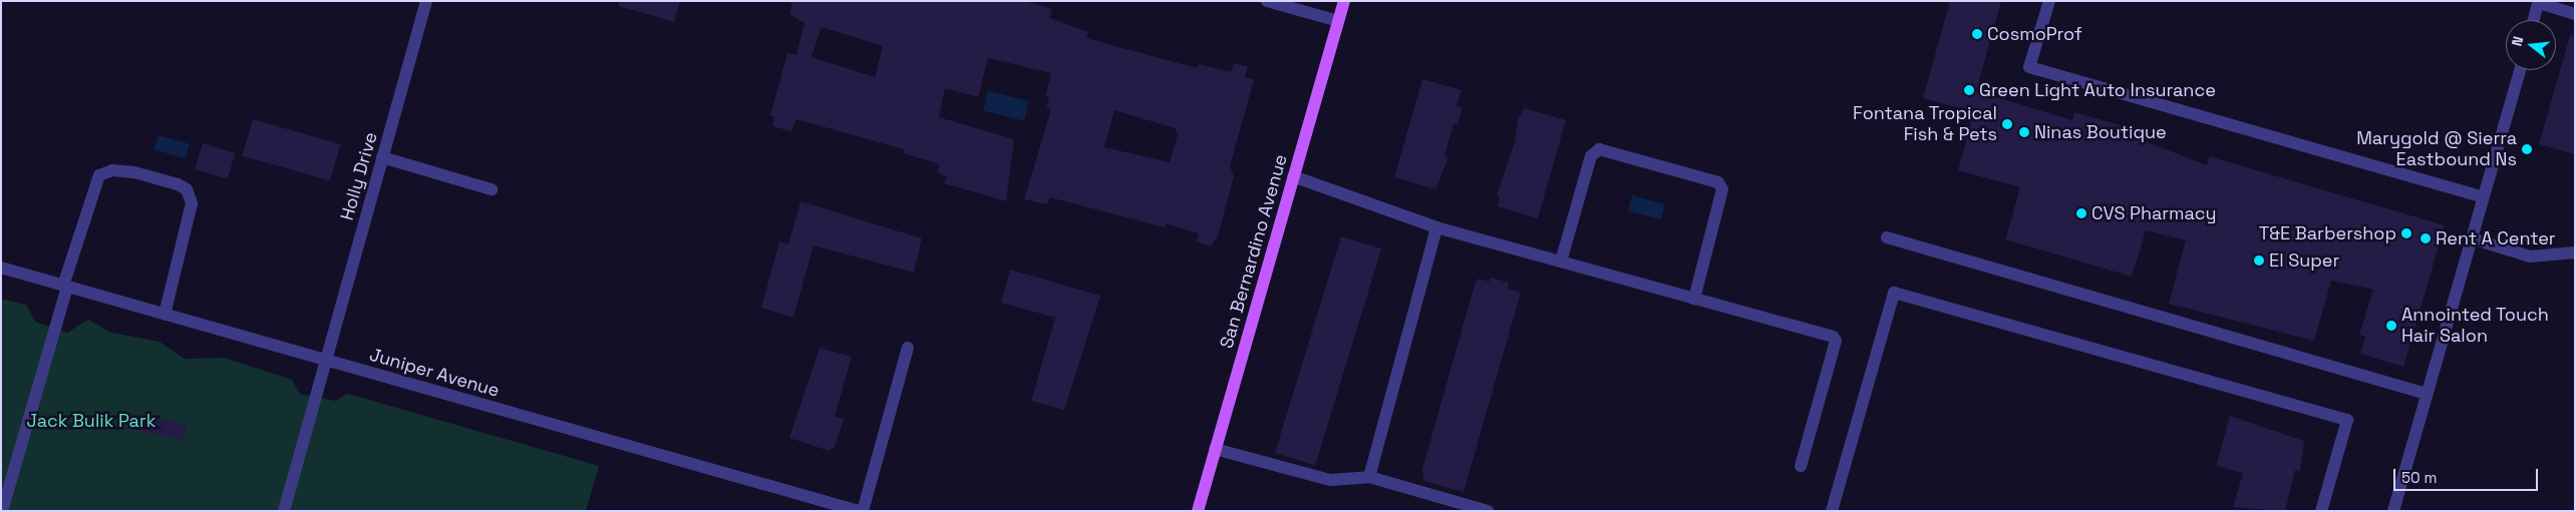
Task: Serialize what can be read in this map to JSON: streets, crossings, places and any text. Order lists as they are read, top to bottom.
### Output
{
  "streets": {
    "main road": ["San Bernardino Avenue"],
    "street": ["Holly Drive", "Juniper Avenue"]
  },
  "crossings": [
    ["Holly Drive", "Juniper Avenue"]
  ],
  "parks": ["Jack Bulik Park"],
  "places": [
    "CosmoProf",
    "Green Light Auto Insurance",
    "Fontana Tropical Fish & Pets",
    "Ninas Boutique",
    "Marygold @ Sierra Eastbound Ns",
    "CVS Pharmacy",
    "T&E Barbershop",
    "Rent A Center",
    "El Super",
    "Annointed Touch Hair Salon"
  ],
  "scale_bar": "50 m",
  "north": "left"
}
